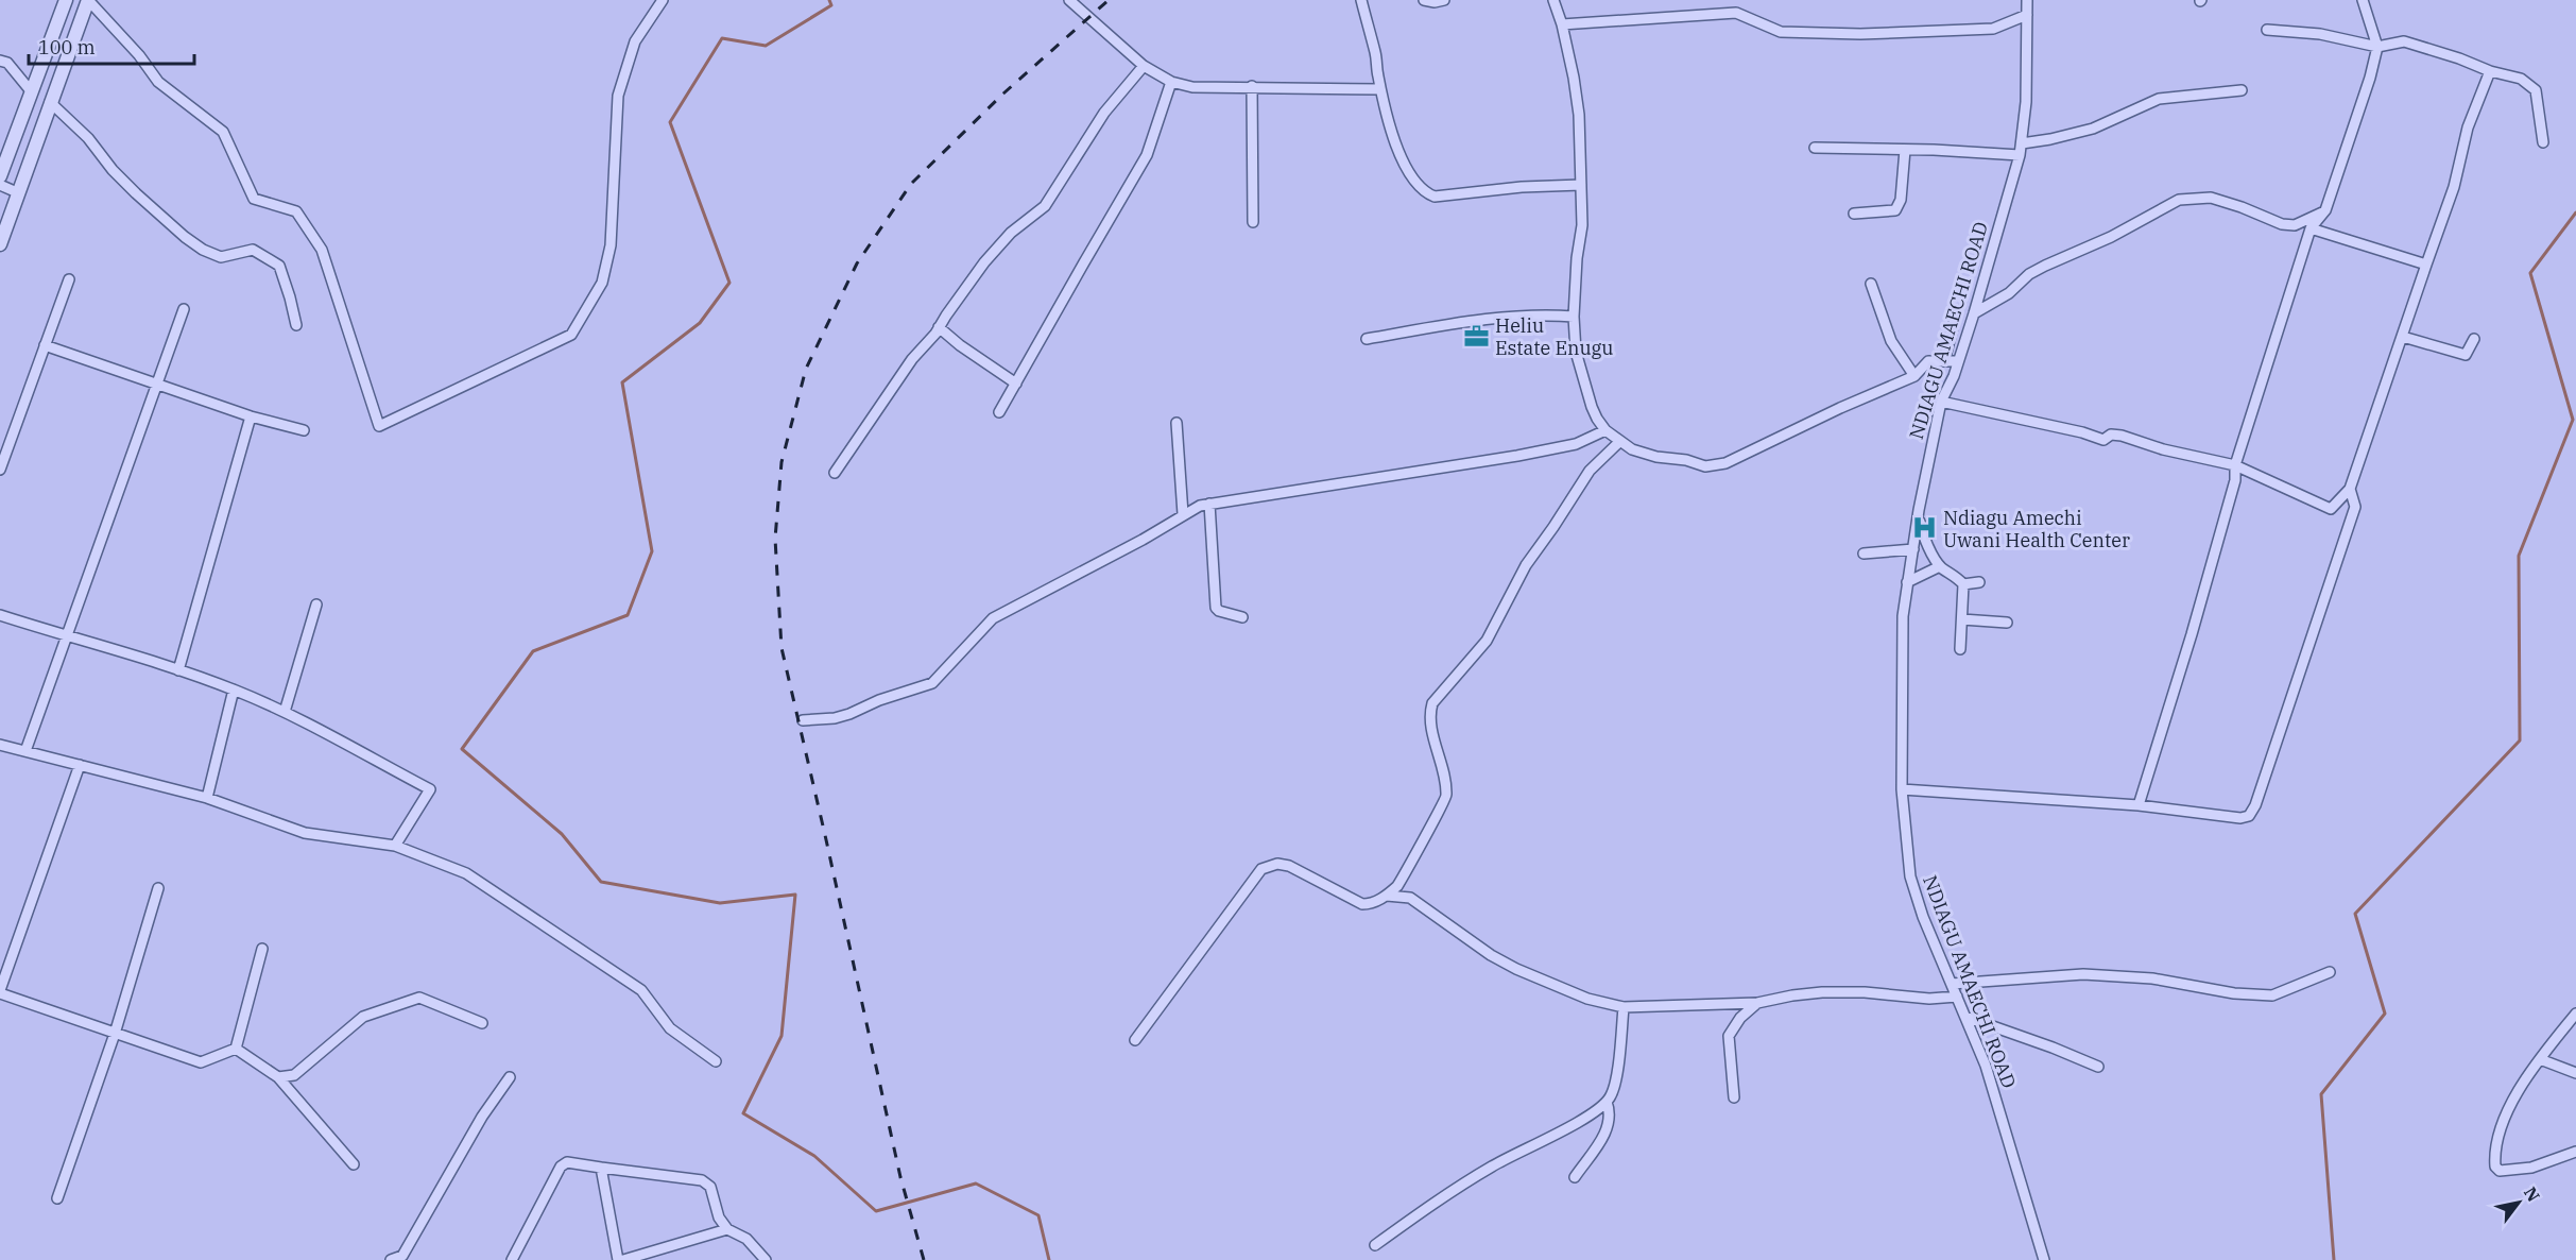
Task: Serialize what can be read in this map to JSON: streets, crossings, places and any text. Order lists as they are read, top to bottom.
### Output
{
  "streets": {
    "street": ["NDIAGU AMAECHI ROAD"]
  },
  "places": {
    "office": ["Heliu Estate Enugu"],
    "hospital": ["Ndiagu Amechi Uwani Health Center"]
  },
  "scale_bar": "100 m",
  "north": "top right"
}
